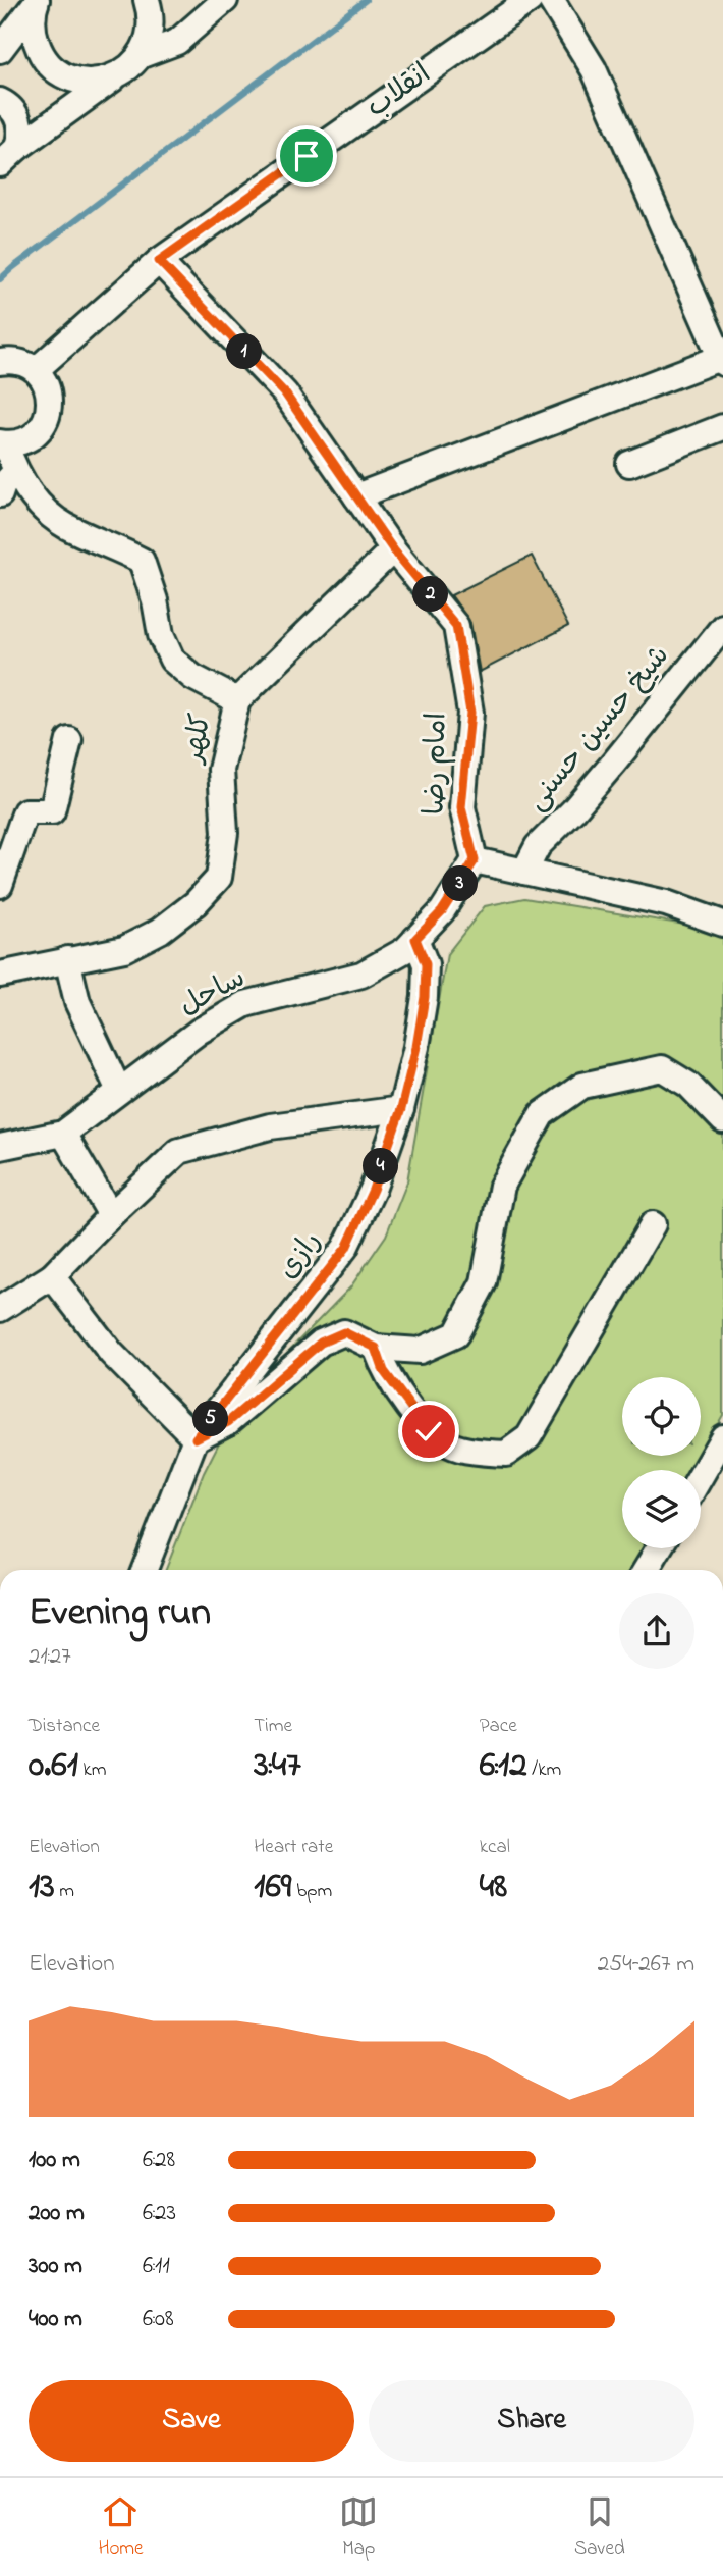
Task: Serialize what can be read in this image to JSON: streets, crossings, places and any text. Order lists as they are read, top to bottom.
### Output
{
  "streets": {
    "street": [
      "انقلاب",
      "شیخ حسین حسنی",
      "کلهر",
      "امام رضا",
      "ساحل",
      "رازی"
    ]
  },
  "crossings": [
    ["انقلاب", "امام رضا"],
    ["امام رضا", "ساحل"],
    ["ساحل", "رازی"]
  ],
  "page": {
    "pins": [
      "1",
      "2",
      "3",
      "4",
      "5"
    ],
    "heading": ["Evening run", "21:27"],
    "stats": [
      ["Distance", "0.61 km"],
      ["Time", "3:47"],
      ["Pace", "6:12 /km"],
      ["Elevation", "13 m"],
      ["Heart rate", "169 bpm"],
      ["kcal", "48"]
    ],
    "chart": ["Elevation", "254–267 m"],
    "list": [
      {
        "name": "100 m",
        "note": "6:28"
      },
      {
        "name": "200 m",
        "note": "6:23"
      },
      {
        "name": "300 m",
        "note": "6:11"
      },
      {
        "name": "400 m",
        "note": "6:08"
      }
    ],
    "buttons": ["Save", "Share"],
    "tabs": ["Home", "Map", "Saved"]
  }
}
